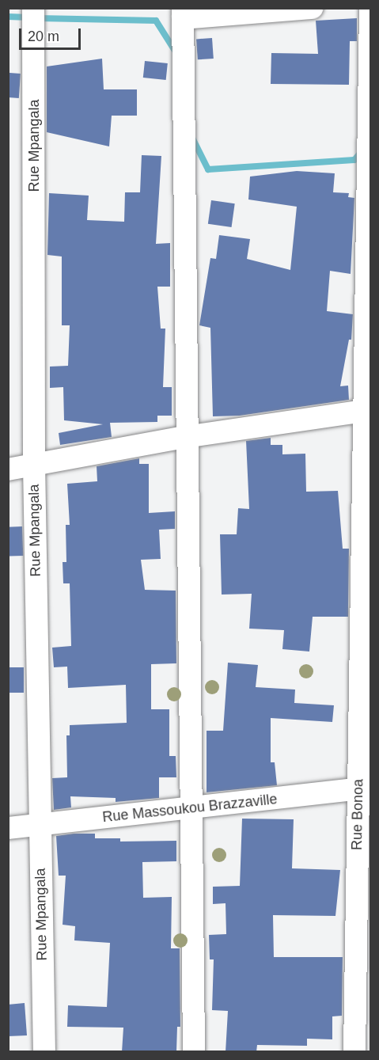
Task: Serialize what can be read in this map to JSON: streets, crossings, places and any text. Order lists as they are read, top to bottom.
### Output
{
  "streets": {
    "street": ["Rue Mpangala", "Rue Massoukou Brazzaville", "Rue Bonoa"]
  },
  "crossings": [
    ["Rue Mpangala", "Rue Massoukou Brazzaville"],
    ["Rue Massoukou Brazzaville", "Rue Bonoa"]
  ],
  "scale_bar": "20 m"
}
